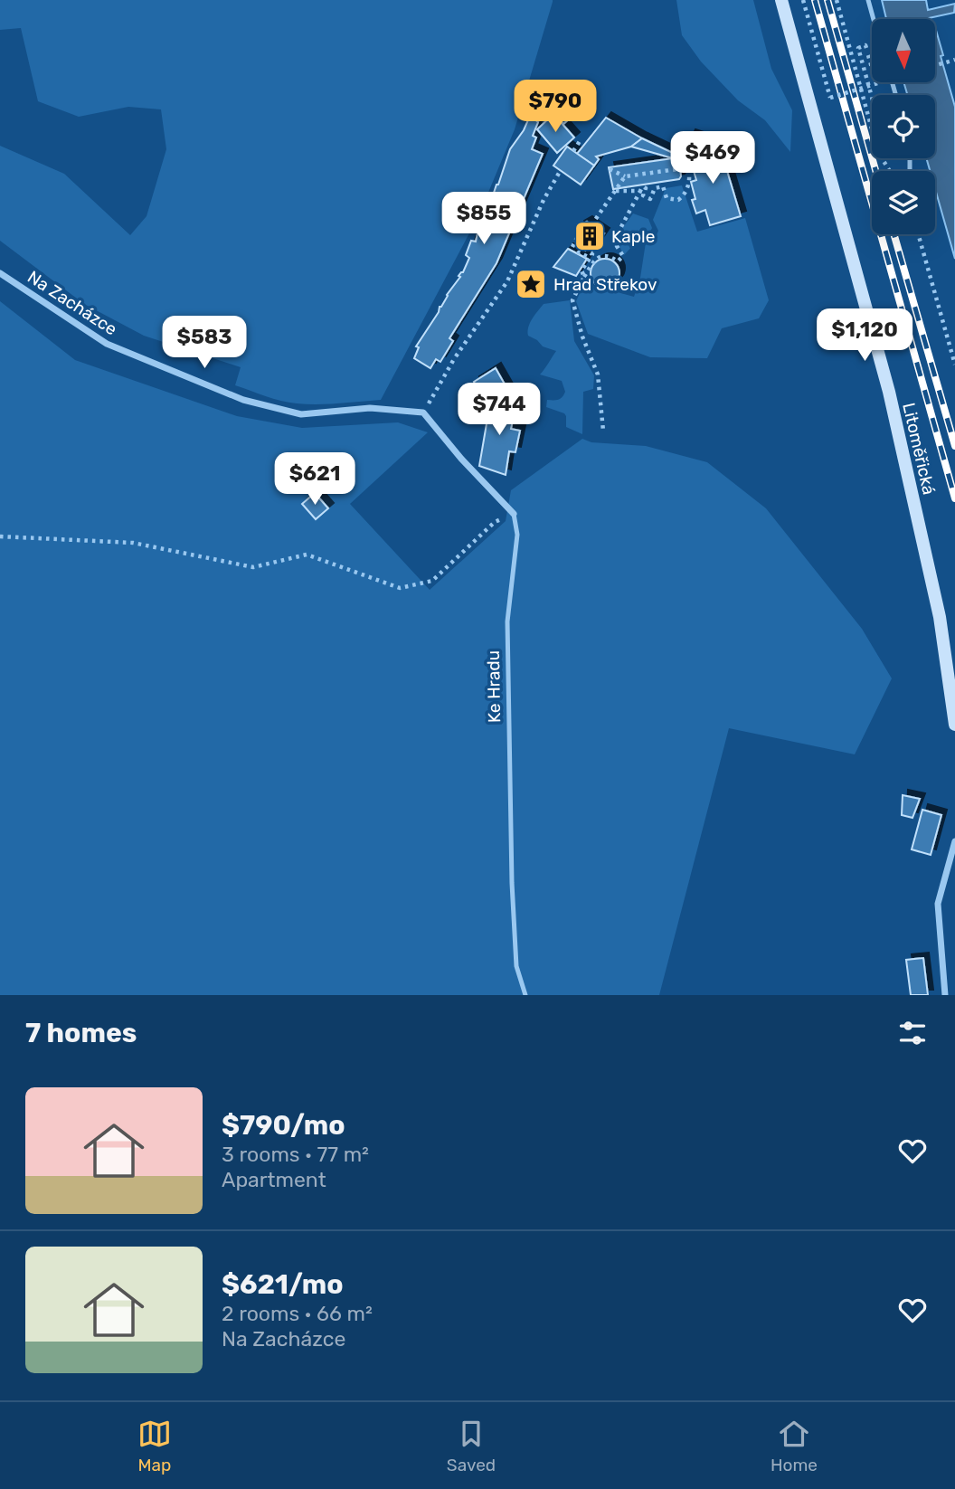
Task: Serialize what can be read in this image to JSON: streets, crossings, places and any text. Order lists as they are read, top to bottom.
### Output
{
  "streets": {
    "main road": ["Litoměřická"],
    "street": ["Na Zacházce"],
    "lane": ["Ke Hradu"]
  },
  "places": {
    "building": ["Kaple"],
    "place": ["Hrad Střekov"]
  },
  "north": "bottom",
  "page": {
    "price": [
      "$790",
      "$469",
      "$855",
      "$1,120",
      "$583",
      "$744",
      "$621"
    ],
    "heading": "7 homes",
    "list": [
      {
        "name": "$790/mo",
        "note": "3 rooms · 77 m² · Apartment"
      },
      {
        "name": "$621/mo",
        "note": "2 rooms · 66 m² · Na Zacházce"
      }
    ],
    "tabs": ["Map", "Saved", "Home"]
  }
}
